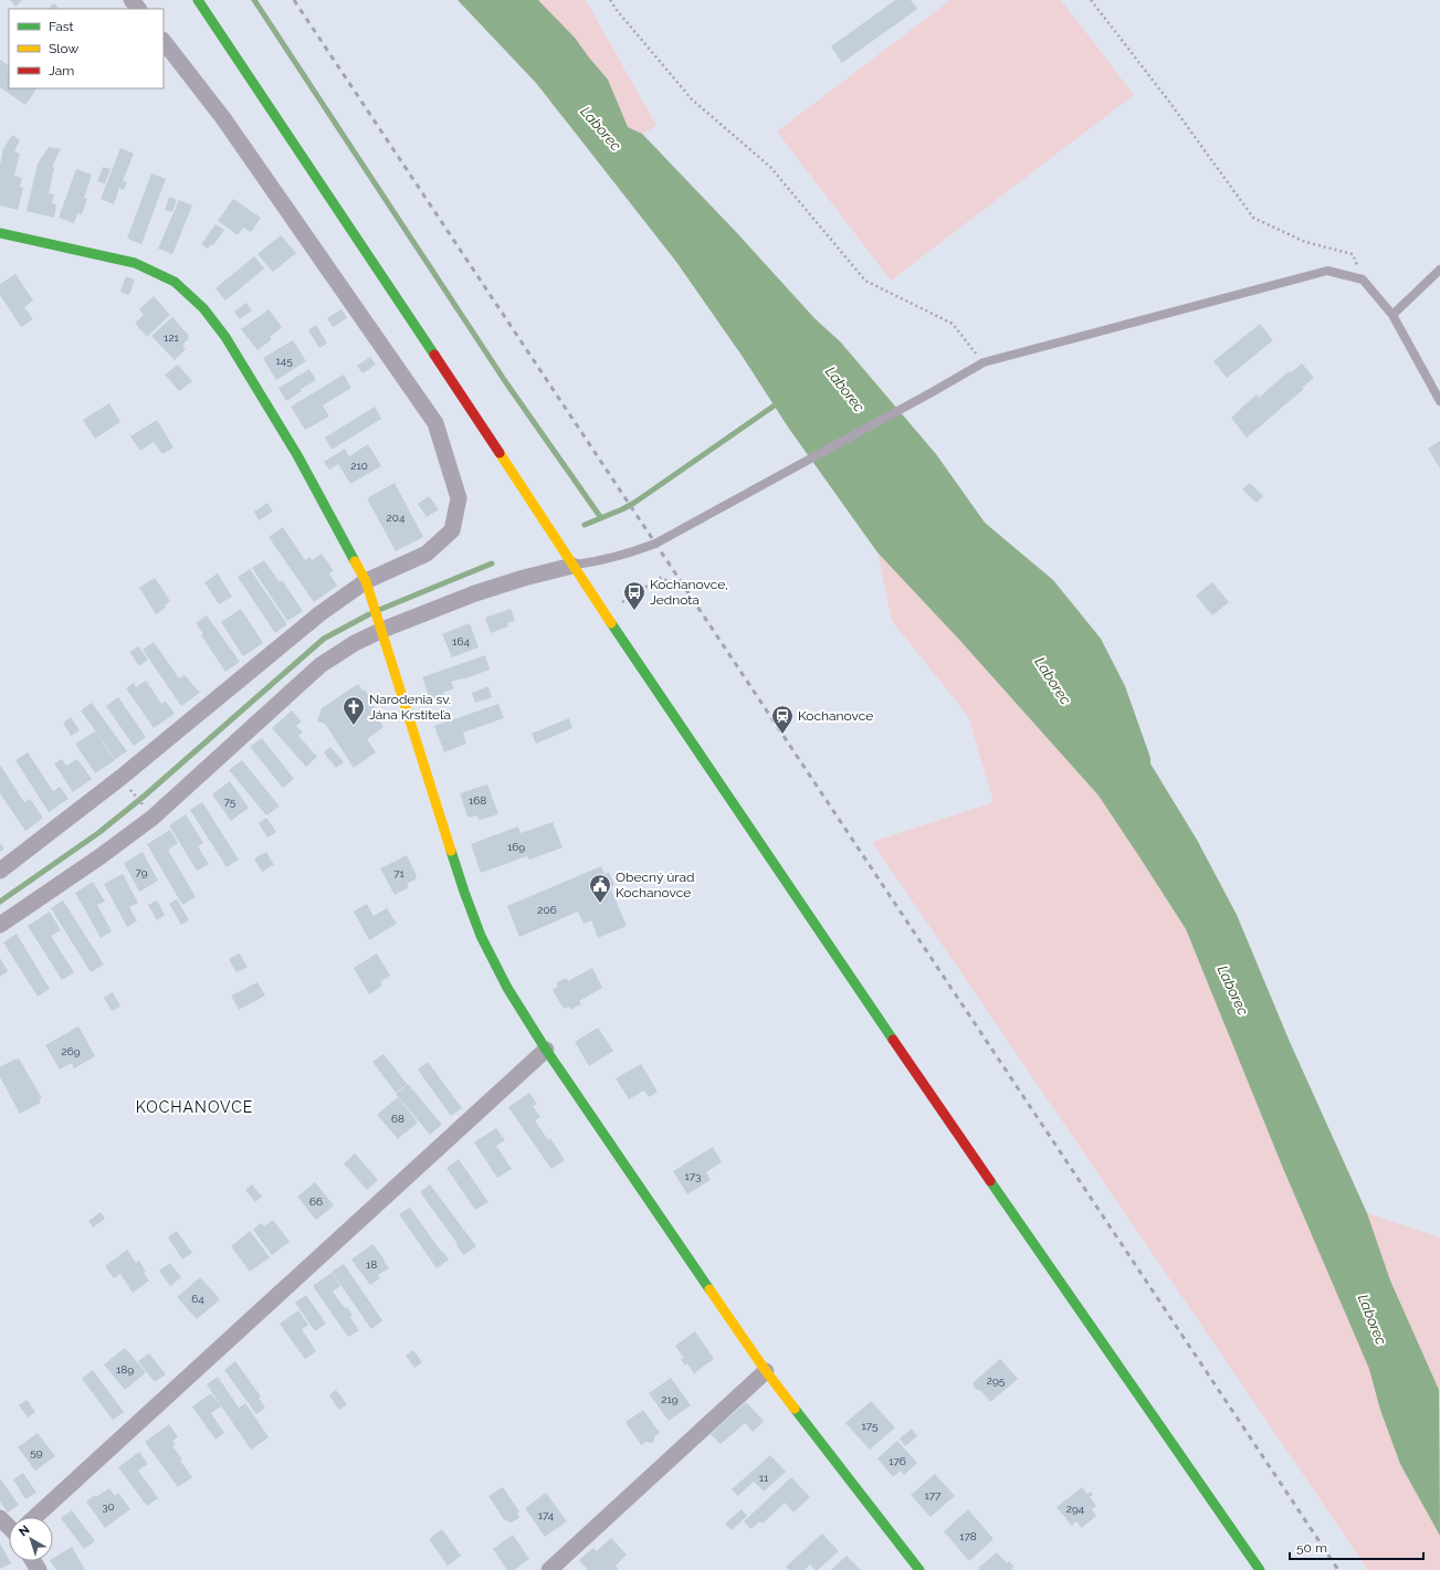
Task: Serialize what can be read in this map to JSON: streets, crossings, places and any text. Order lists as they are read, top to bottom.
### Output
{
  "districts": ["KOCHANOVCE"],
  "water": ["Laborec"],
  "places": {
    "bus stop": ["Kochanovce, Jednota"],
    "church": ["Narodenia sv. Jána Krstiteľa"],
    "station": ["Kochanovce"],
    "public building": ["Obecný úrad Kochanovce"]
  },
  "house_numbers": [
    "121",
    "145",
    "210",
    "204",
    "164",
    "168",
    "75",
    "169",
    "79",
    "71",
    "206",
    "269",
    "68",
    "173",
    "66",
    "18",
    "64",
    "189",
    "295",
    "219",
    "175",
    "59",
    "176",
    "11",
    "177",
    "30",
    "294",
    "174",
    "178"
  ],
  "legend": ["Fast", "Slow", "Jam"],
  "scale_bar": "50 m",
  "north": "top left"
}
